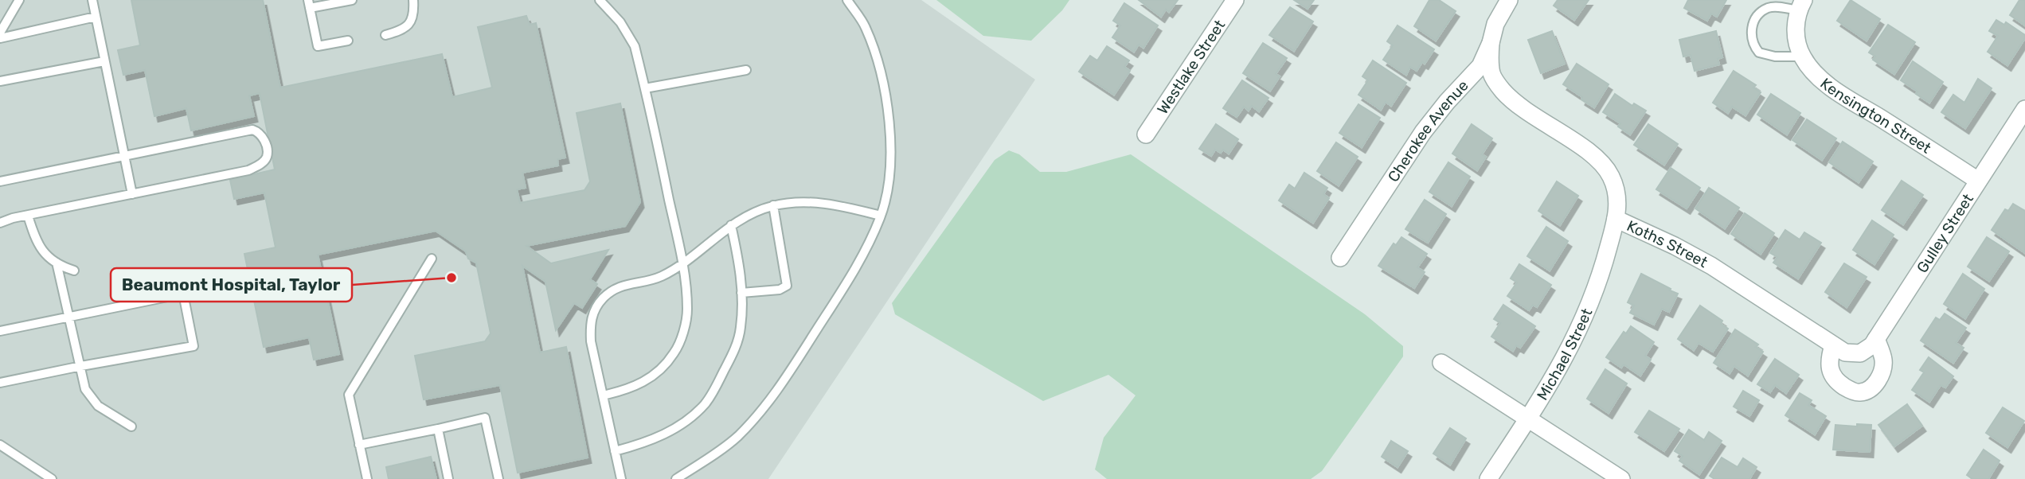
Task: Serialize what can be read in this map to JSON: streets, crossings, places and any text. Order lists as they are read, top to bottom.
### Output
{
  "streets": {
    "street": [
      "Westlake Street",
      "Kensington Street",
      "Cherokee Avenue",
      "Gulley Street",
      "Koths Street",
      "Michael Street"
    ]
  },
  "crossings": [
    ["Kensington Street", "Gulley Street"],
    ["Cherokee Avenue", "Koths Street"],
    ["Gulley Street", "Koths Street"],
    ["Koths Street", "Michael Street"]
  ],
  "places": ["Beaumont Hospital, Taylor"]
}
